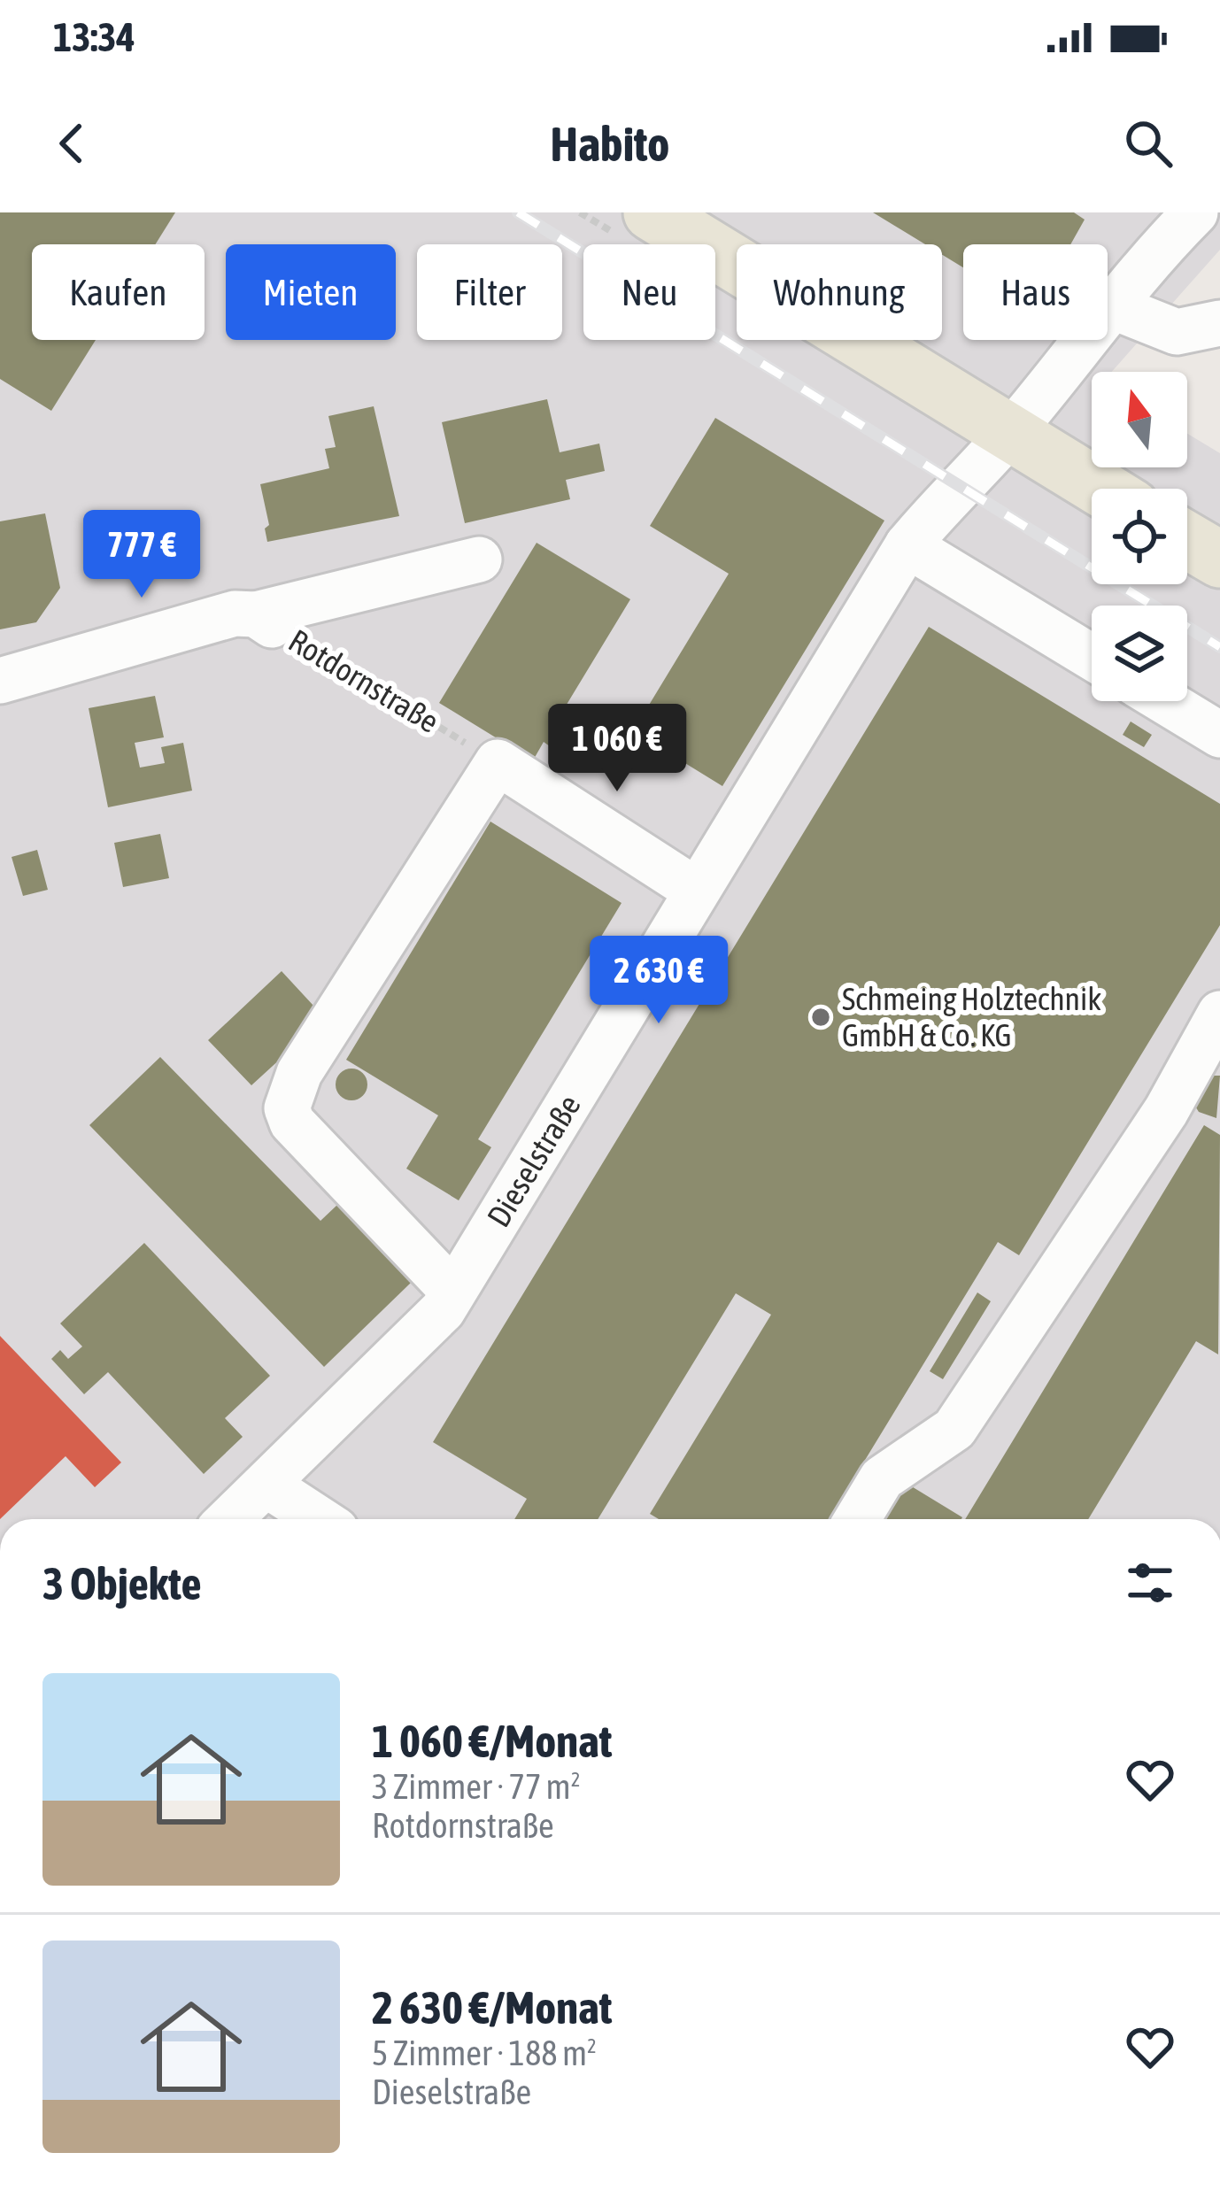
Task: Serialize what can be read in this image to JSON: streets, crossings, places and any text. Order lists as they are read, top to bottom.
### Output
{
  "streets": {
    "street": ["Rotdornstraße", "Dieselstraße"]
  },
  "places": ["Schmeing Holztechnik GmbH & Co. KG"],
  "north": "top",
  "page": {
    "status": "13:34",
    "header": "Habito",
    "chip": [
      "Kaufen",
      "Mieten",
      "Filter",
      "Neu",
      "Wohnung",
      "Haus"
    ],
    "price": ["777 €", "1 060 €", "2 630 €"],
    "heading": "3 Objekte",
    "list": [
      {
        "name": "1 060 €/Monat",
        "note": "3 Zimmer · 77 m² · Rotdornstraße"
      },
      {
        "name": "2 630 €/Monat",
        "note": "5 Zimmer · 188 m² · Dieselstraße"
      }
    ]
  }
}
